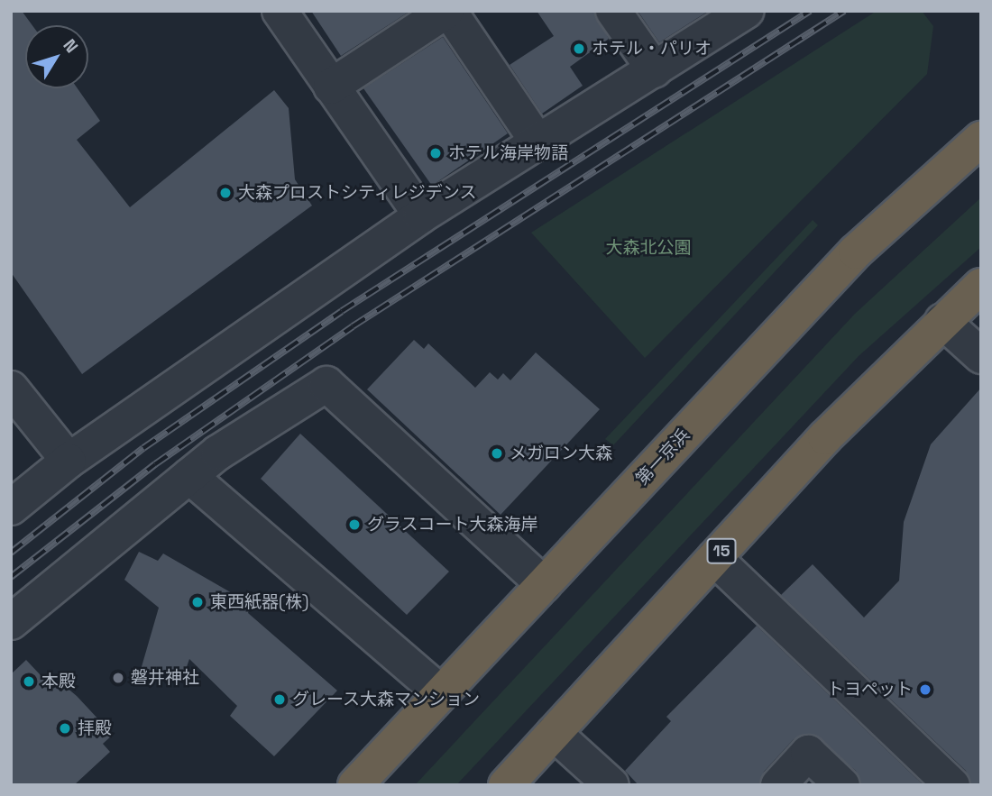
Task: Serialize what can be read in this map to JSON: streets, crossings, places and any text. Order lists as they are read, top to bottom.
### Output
{
  "streets": {
    "highway": ["第一京浜", "15"]
  },
  "parks": ["大森北公園"],
  "places": [
    "ホテル・パリオ",
    "ホテル海岸物語",
    "大森プロストシティレジデンス",
    "メガロン大森",
    "グラスコート大森海岸",
    "東西紙器(株)",
    "磐井神社",
    "本殿",
    "トヨペット",
    "グレース大森マンション",
    "拝殿"
  ],
  "north": "top right"
}
